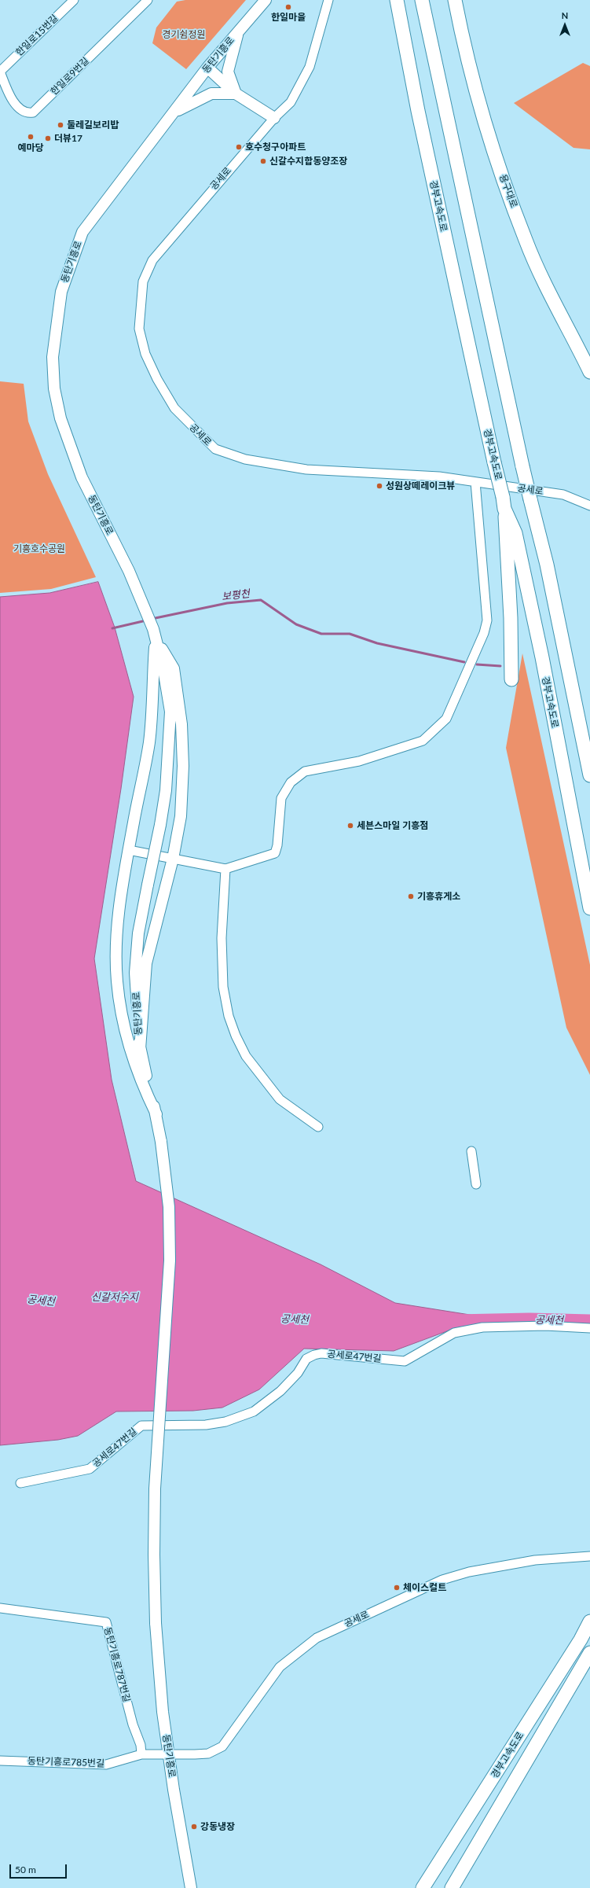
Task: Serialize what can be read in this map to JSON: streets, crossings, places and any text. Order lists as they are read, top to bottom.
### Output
{
  "streets": {
    "highway": ["용구대로", "경부고속도로"],
    "main road": ["동탄기흥로"],
    "street": [
      "한일로15번길",
      "한일로9번길",
      "공세로",
      "공세로47번길",
      "동탄기흥로787번길",
      "동탄기흥로785번길"
    ]
  },
  "crossings": [
    ["한일로15번길", "한일로9번길"],
    ["동탄기흥로", "공세로"],
    ["동탄기흥로", "동탄기흥로785번길"],
    ["공세로", "동탄기흥로785번길"],
    ["동탄기흥로787번길", "동탄기흥로785번길"]
  ],
  "water": ["보평천", "신갈저수지", "공세천"],
  "parks": ["경기쉼정원", "기흥호수공원"],
  "places": [
    "한일마을",
    "둘레길보리밥",
    "예마당",
    "더뷰17",
    "호수청구아파트",
    "신갈수지합동양조장",
    "성원상떼레이크뷰",
    "세븐스마일 기흥점",
    "기흥휴게소",
    "체이스컬트",
    "강동냉장"
  ],
  "scale_bar": "50 m",
  "north": "top"
}
